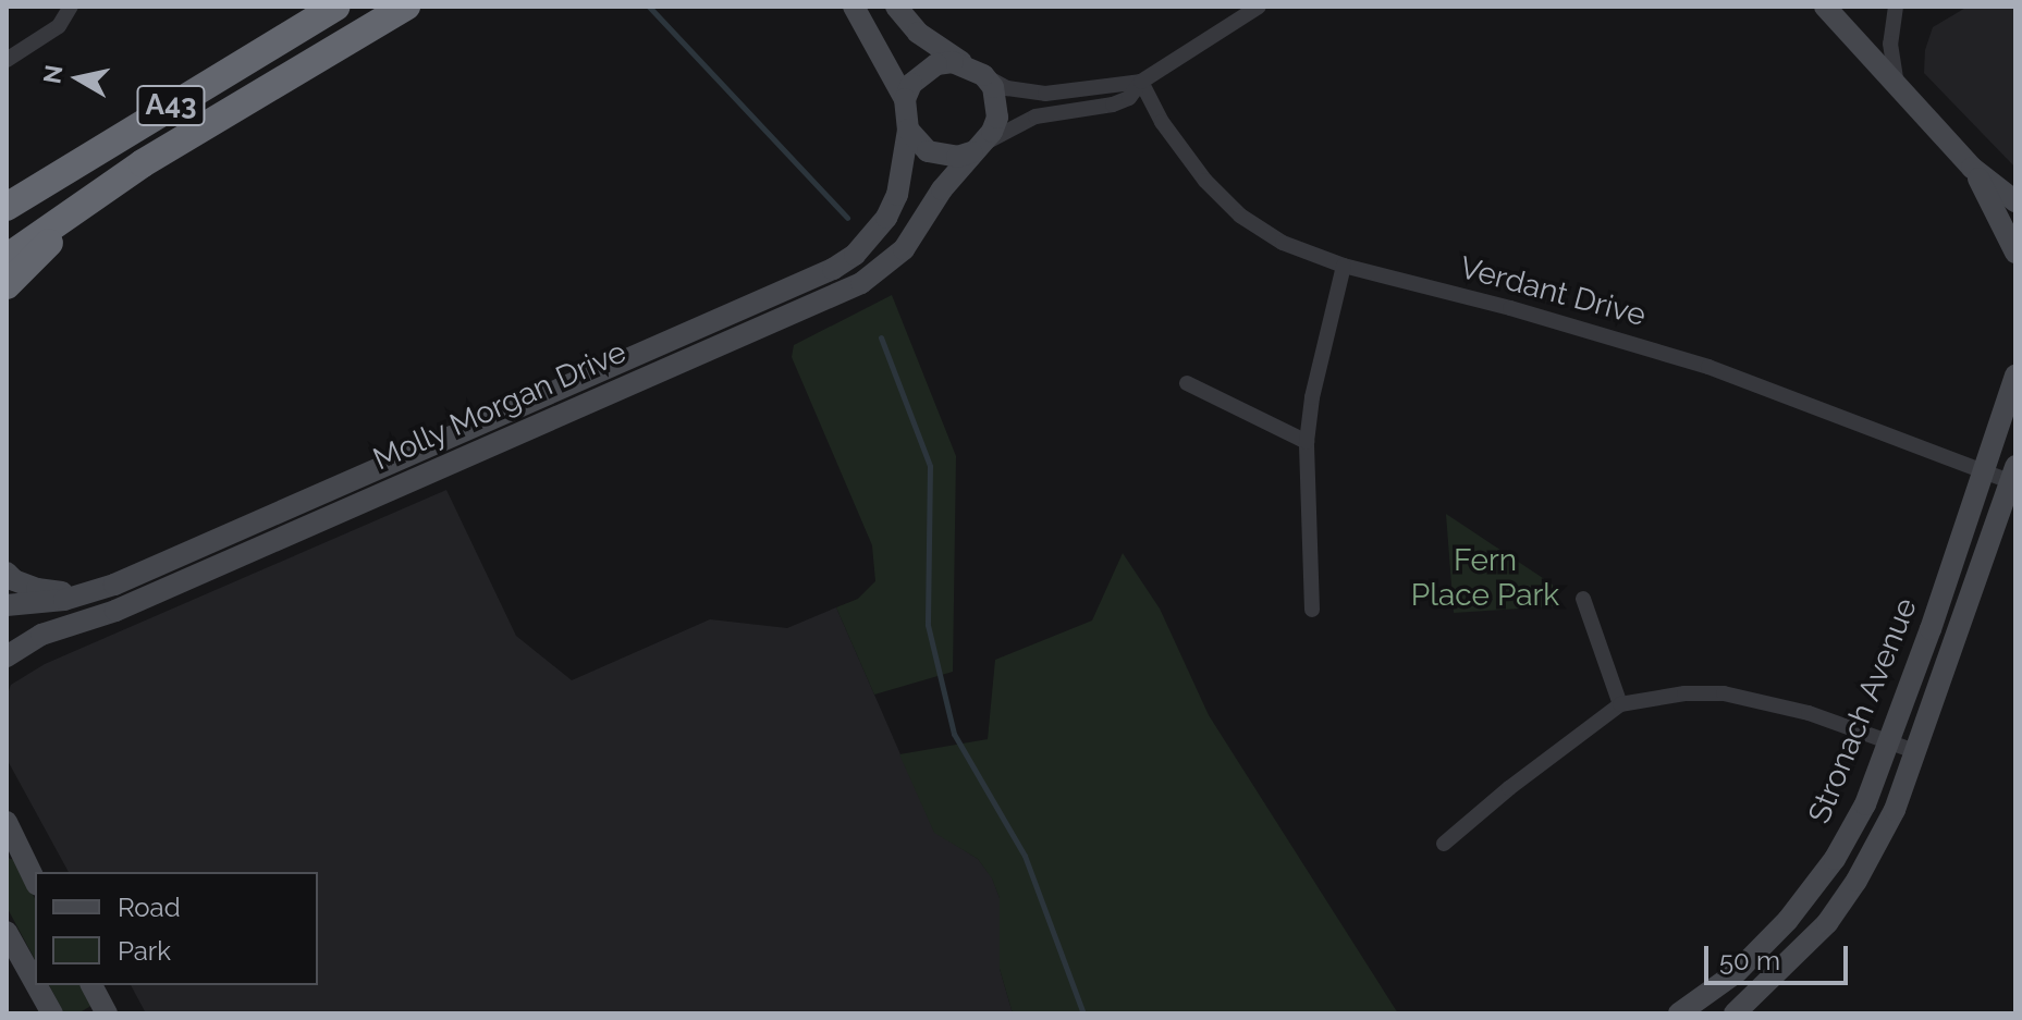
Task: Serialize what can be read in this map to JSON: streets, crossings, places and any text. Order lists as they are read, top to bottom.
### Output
{
  "streets": {
    "highway": ["A43"],
    "street": ["Verdant Drive", "Molly Morgan Drive", "Stronach Avenue"]
  },
  "crossings": [
    ["Verdant Drive", "Molly Morgan Drive"],
    ["Verdant Drive", "Stronach Avenue"]
  ],
  "parks": ["Fern Place Park"],
  "legend": ["Road", "Park"],
  "scale_bar": "50 m",
  "north": "left"
}
